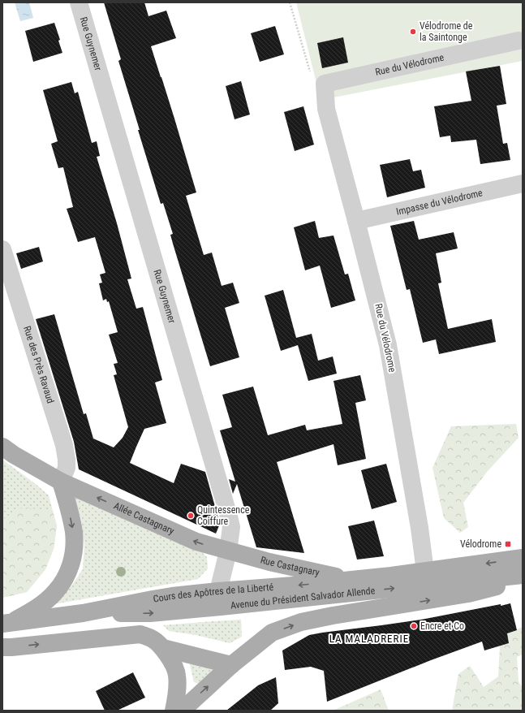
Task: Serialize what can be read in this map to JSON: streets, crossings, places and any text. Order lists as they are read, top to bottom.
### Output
{
  "streets": {
    "main road": [
      "Allée Castagnary",
      "Rue Castagnary",
      "Cours des Apôtres de la Liberté",
      "Avenue du Président Salvador Allende"
    ],
    "street": [
      "Rue Guynemer",
      "Rue du Vélodrome",
      "Impasse du Vélodrome",
      "Rue des Près Ravaud"
    ]
  },
  "crossings": [
    ["Rue Guynemer", "Allée Castagnary"],
    ["Rue Guynemer", "Rue Castagnary"],
    ["Rue Guynemer", "Cours des Apôtres de la Liberté"],
    ["Rue Guynemer", "Avenue du Président Salvador Allende"],
    ["Rue du Vélodrome", "Impasse du Vélodrome"],
    ["Rue du Vélodrome", "Cours des Apôtres de la Liberté"],
    ["Rue des Près Ravaud", "Allée Castagnary"],
    ["Allée Castagnary", "Rue Castagnary"],
    ["Rue Castagnary", "Cours des Apôtres de la Liberté"],
    ["Cours des Apôtres de la Liberté", "Avenue du Président Salvador Allende"]
  ],
  "one_way": ["Allée Castagnary"],
  "districts": ["LA MALADRERIE"],
  "places": {
    "other": ["Vélodrome de la Saintonge", "Quintessence Coiffure", "Encre et Co"],
    "transit": ["Vélodrome"]
  }
}
